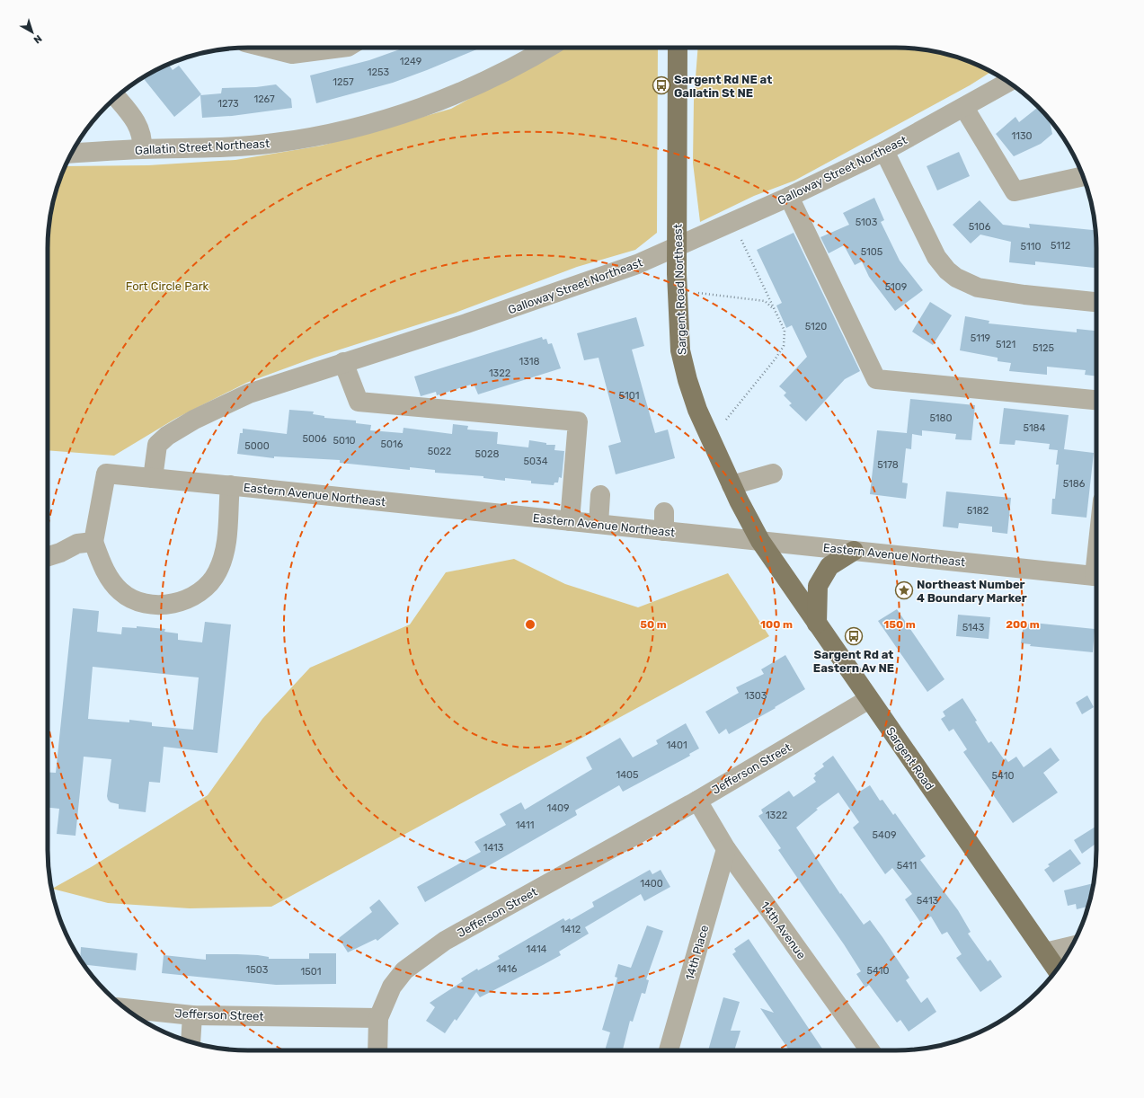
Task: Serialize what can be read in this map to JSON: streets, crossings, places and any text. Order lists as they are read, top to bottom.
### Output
{
  "streets": {
    "main road": ["Sargent Road Northeast", "Sargent Road"],
    "street": [
      "Gallatin Street Northeast",
      "Galloway Street Northeast",
      "Eastern Avenue Northeast",
      "Jefferson Street",
      "14th Avenue",
      "14th Place"
    ]
  },
  "crossings": [
    ["Galloway Street Northeast", "Sargent Road Northeast"],
    ["Galloway Street Northeast", "Eastern Avenue Northeast"],
    ["Sargent Road Northeast", "Eastern Avenue Northeast"],
    ["Sargent Road Northeast", "Sargent Road"],
    ["Eastern Avenue Northeast", "Sargent Road"],
    ["Sargent Road", "Jefferson Street"],
    ["Jefferson Street", "14th Avenue"],
    ["14th Avenue", "14th Place"]
  ],
  "parks": ["Fort Circle Park"],
  "places": {
    "bus stop": ["Sargent Rd NE at Gallatin St NE", "Sargent Rd at Eastern Av NE"],
    "place": ["Northeast Number 4 Boundary Marker"]
  },
  "house_numbers": [
    "1249",
    "1253",
    "1257",
    "1267",
    "1273",
    "1130",
    "5103",
    "5106",
    "5112",
    "5110",
    "5105",
    "5109",
    "5120",
    "5119",
    "5121",
    "5125",
    "1318",
    "1322",
    "5101",
    "5180",
    "5184",
    "5006",
    "5010",
    "5016",
    "5000",
    "5022",
    "5028",
    "5034",
    "5178",
    "5186",
    "5182",
    "5143",
    "1303",
    "1401",
    "1405",
    "5410",
    "1409",
    "1322",
    "1411",
    "5409",
    "1413",
    "5411",
    "1400",
    "5413",
    "1412",
    "1414",
    "1416",
    "1503",
    "5410",
    "1501"
  ],
  "north": "bottom right",
  "rings": [
    "50 m",
    "100 m",
    "150 m",
    "200 m"
  ]
}
